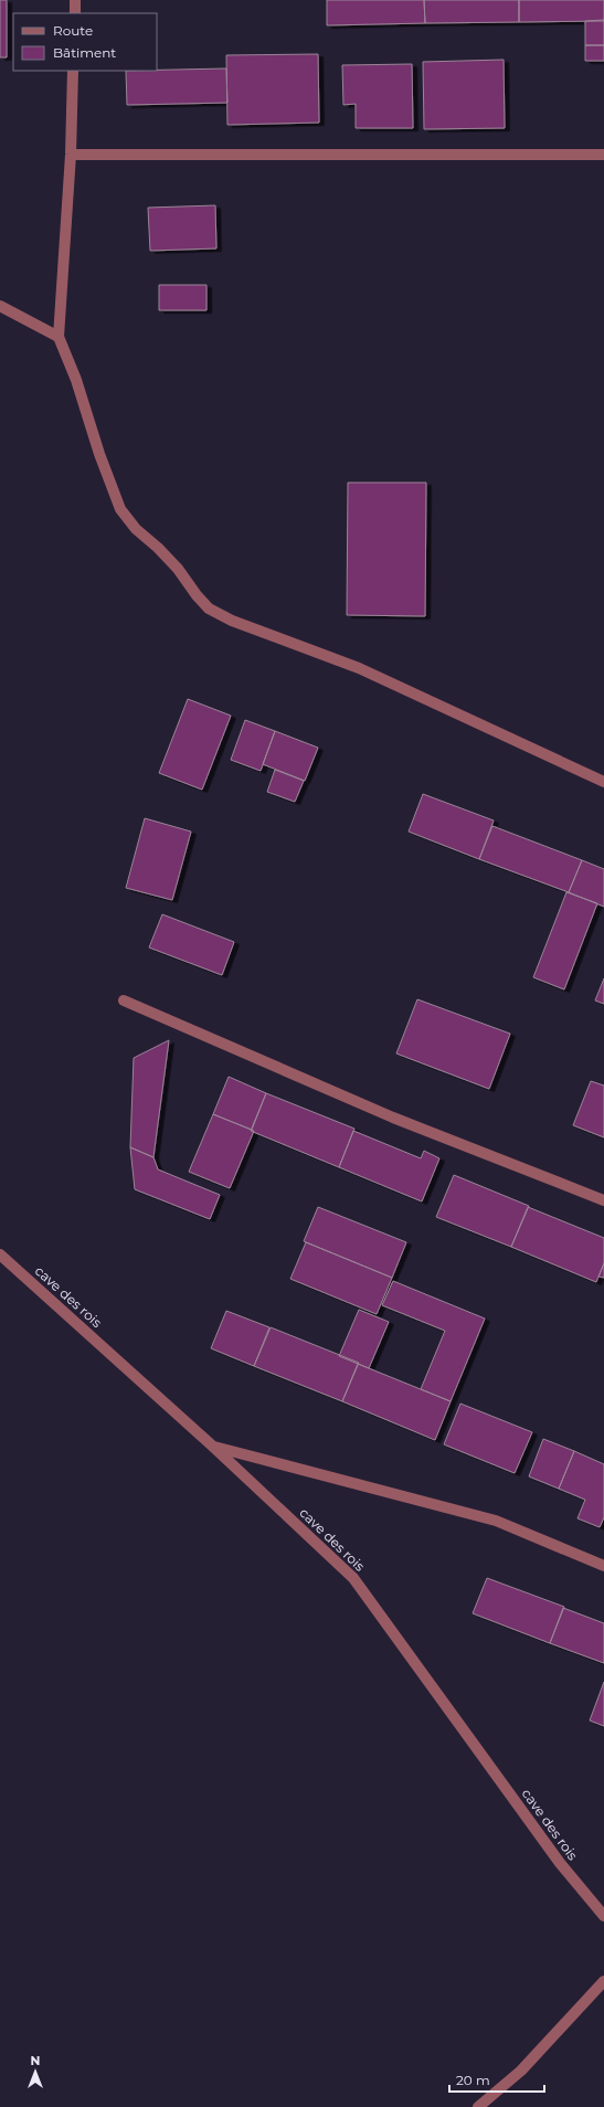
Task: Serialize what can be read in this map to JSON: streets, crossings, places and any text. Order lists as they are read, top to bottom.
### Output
{
  "streets": {
    "street": ["cave des rois"]
  },
  "legend": ["Route", "Bâtiment"],
  "scale_bar": "20 m",
  "north": "top"
}
